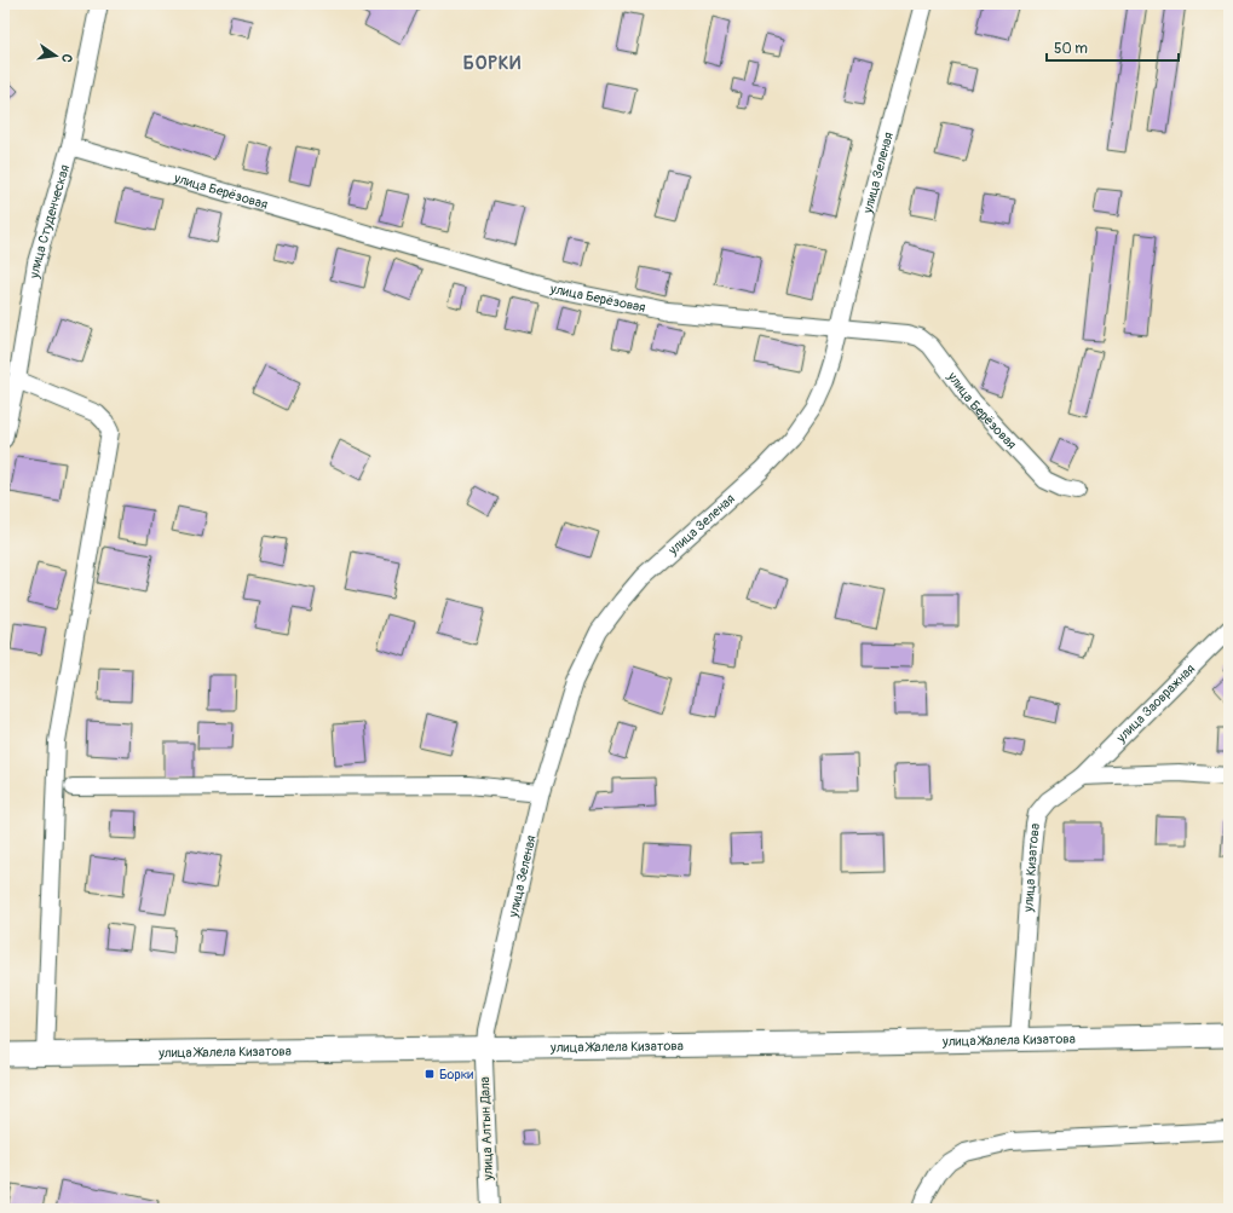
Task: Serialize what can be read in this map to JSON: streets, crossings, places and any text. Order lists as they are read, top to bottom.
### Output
{
  "streets": {
    "main road": ["улица Жалела Кизатова"],
    "street": [
      "улица Зеленая",
      "улица Берёзовая",
      "улица Студенческая",
      "улица Заовражная",
      "улица Кизатова",
      "улица Алтын Дала"
    ]
  },
  "crossings": [
    ["улица Зеленая", "улица Берёзовая"],
    ["улица Зеленая", "улица Жалела Кизатова"],
    ["улица Зеленая", "улица Алтын Дала"],
    ["улица Берёзовая", "улица Студенческая"],
    ["улица Заовражная", "улица Кизатова"],
    ["улица Кизатова", "улица Жалела Кизатова"],
    ["улица Жалела Кизатова", "улица Алтын Дала"]
  ],
  "districts": ["БОРКИ"],
  "places": {
    "transit": ["Борки"]
  },
  "scale_bar": "50 m",
  "north": "right"
}
